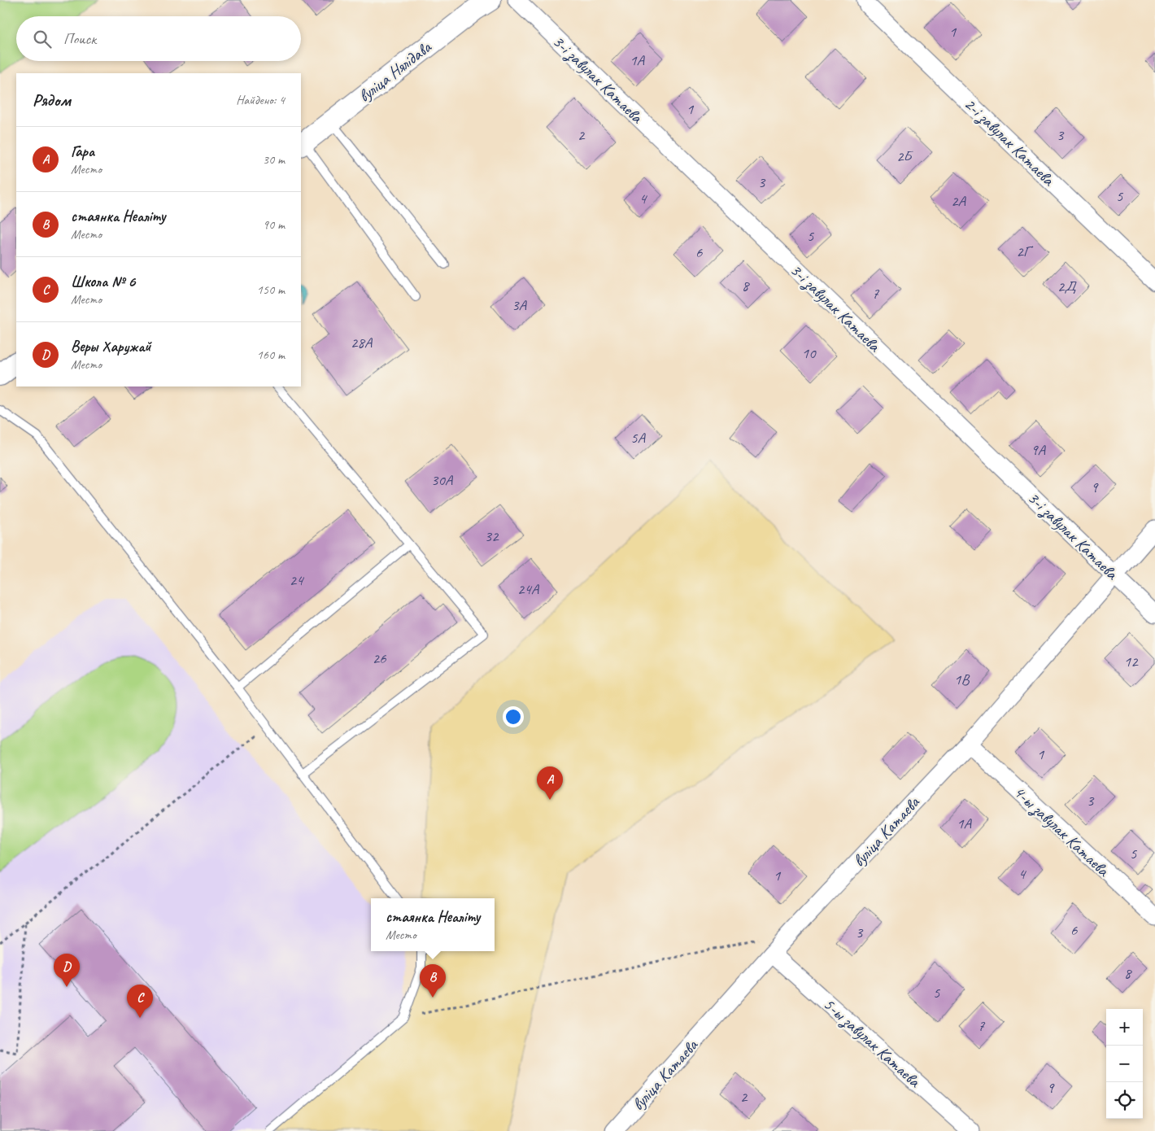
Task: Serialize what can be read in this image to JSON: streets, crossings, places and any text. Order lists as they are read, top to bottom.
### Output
{
  "streets": {
    "street": [
      "вуліца Нялідава",
      "3-і завулак Катаева",
      "2-і завулак Катаева",
      "4-ы завулак Катаева",
      "вуліца Катаева",
      "5-ы завулак Катаева"
    ]
  },
  "crossings": [
    ["3-і завулак Катаева", "вуліца Катаева"],
    ["4-ы завулак Катаева", "вуліца Катаева"],
    ["вуліца Катаева", "5-ы завулак Катаева"]
  ],
  "house_numbers": [
    "1",
    "1А",
    "1",
    "2",
    "3",
    "2Б",
    "3",
    "5",
    "4",
    "2А",
    "5",
    "2Г",
    "6",
    "8",
    "2Д",
    "7",
    "3А",
    "28А",
    "10",
    "5А",
    "9А",
    "30А",
    "9",
    "32",
    "24",
    "24А",
    "26",
    "12",
    "1В",
    "1",
    "3",
    "1А",
    "5",
    "4",
    "1",
    "6",
    "3",
    "8",
    "5",
    "7",
    "9",
    "2"
  ],
  "page": {
    "search": "Поиск",
    "heading": ["Рядом", "Найдено: 4"],
    "list": [
      {
        "mark": "A",
        "name": "Гара",
        "note": "Место",
        "value": "30 m"
      },
      {
        "mark": "B",
        "name": "стаянка Неаліту",
        "note": "Место",
        "value": "90 m"
      },
      {
        "mark": "C",
        "name": "Школа № 6",
        "note": "Место",
        "value": "150 m"
      },
      {
        "mark": "D",
        "name": "Веры Харужай",
        "note": "Место",
        "value": "160 m"
      }
    ],
    "pins": [
      "A",
      "D",
      "B",
      "C"
    ],
    "popup": ["стаянка Неаліту", "Место"],
    "map_buttons": ["+", "−"]
  }
}
